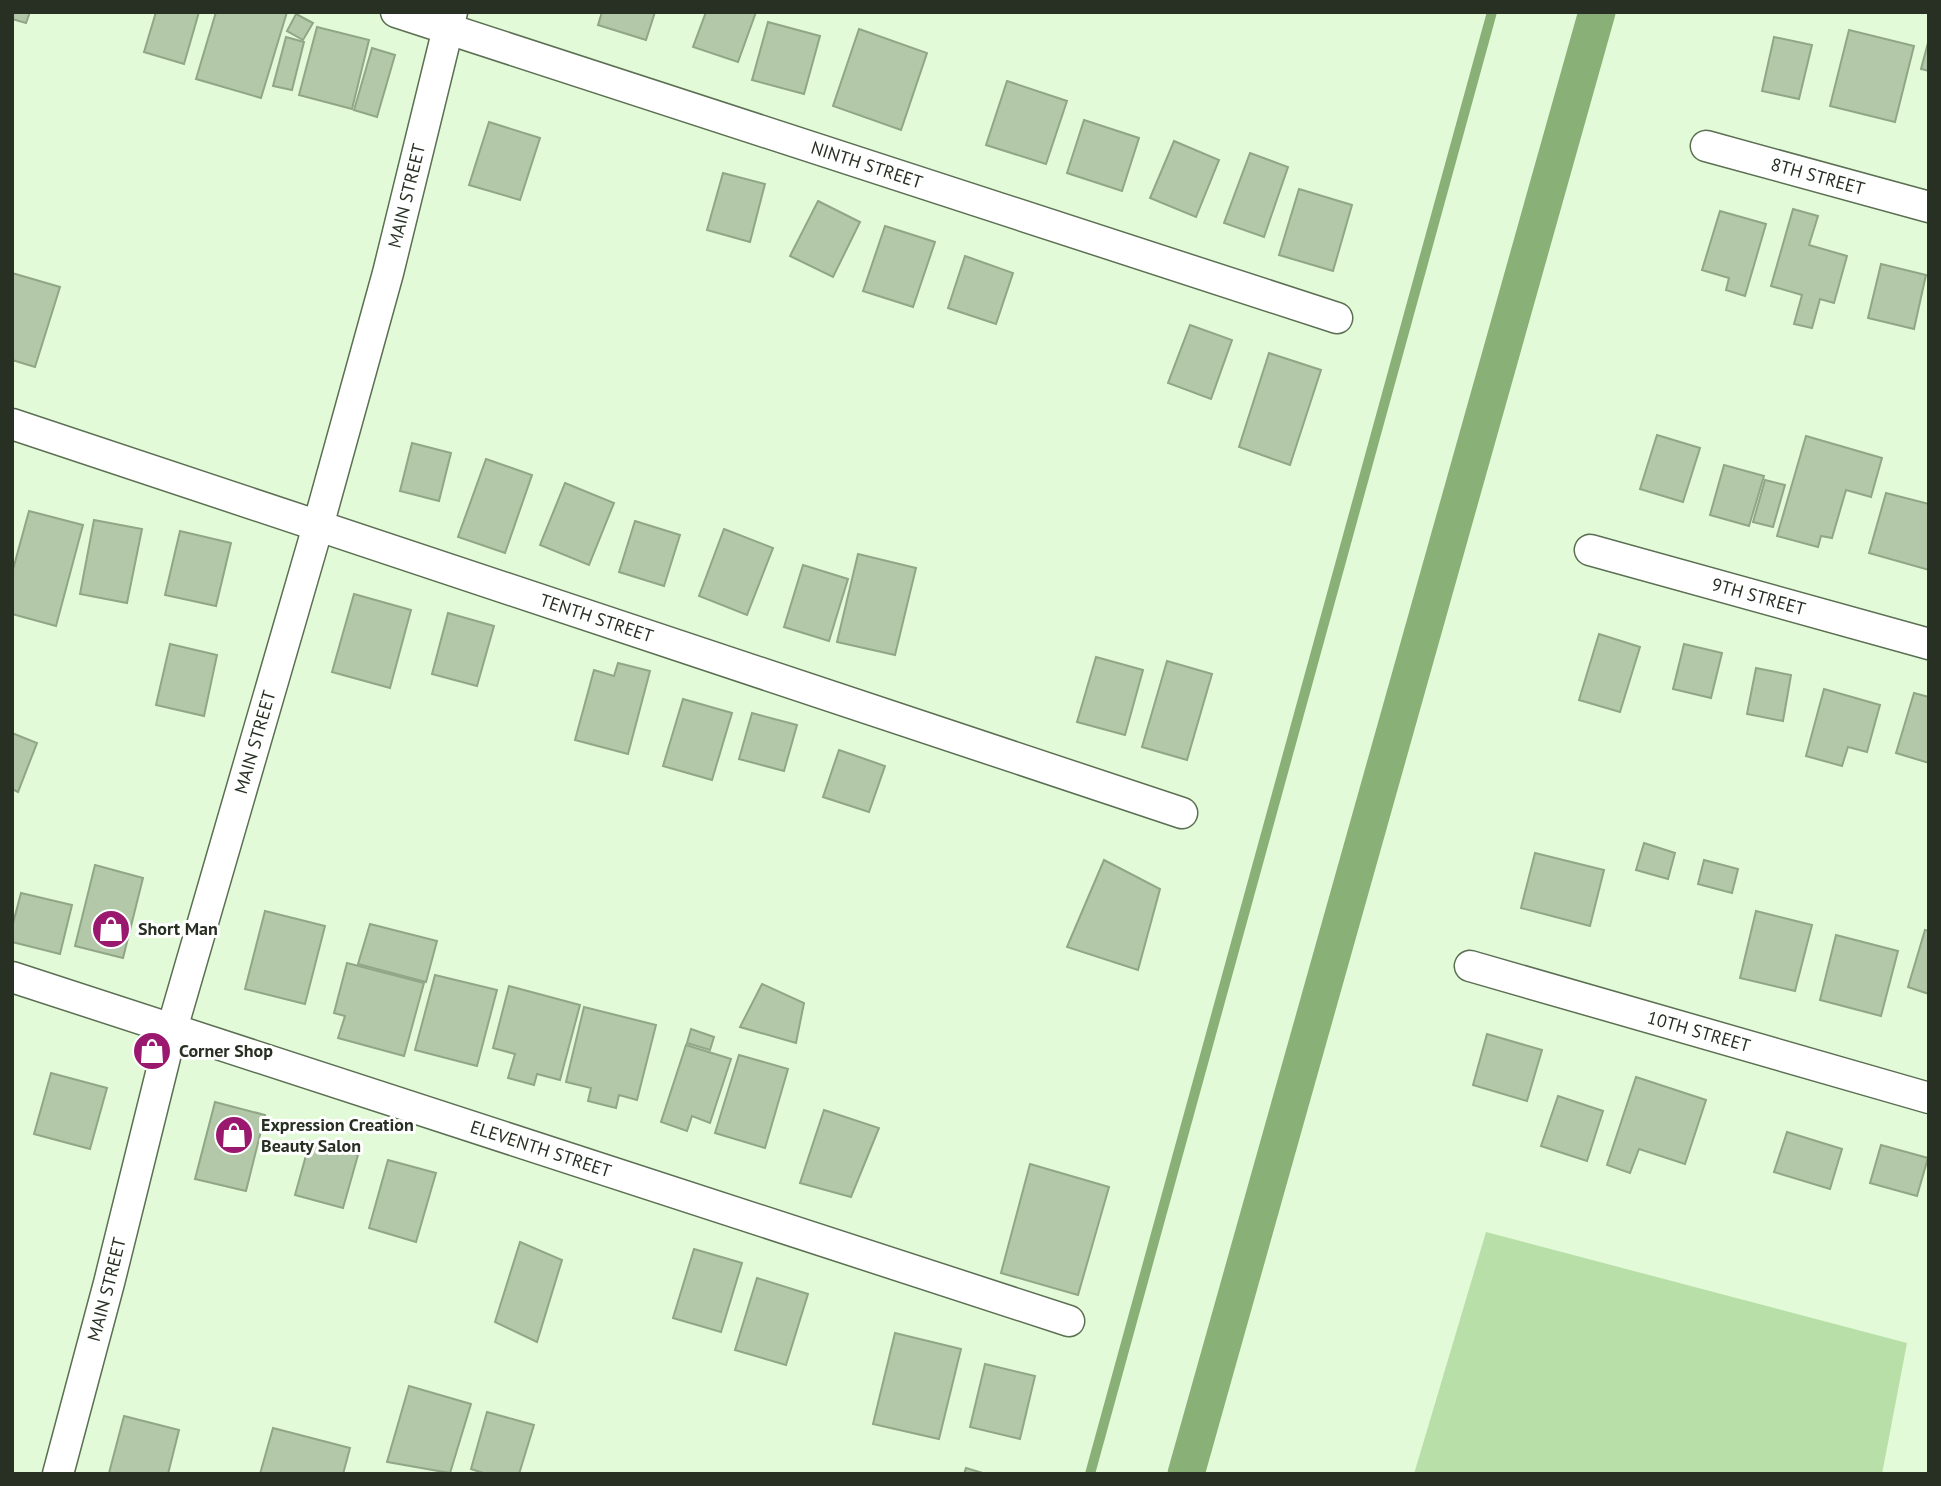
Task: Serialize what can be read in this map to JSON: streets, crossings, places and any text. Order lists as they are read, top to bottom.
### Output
{
  "streets": {
    "street": [
      "NINTH STREET",
      "8TH STREET",
      "MAIN STREET",
      "9TH STREET",
      "TENTH STREET",
      "10TH STREET",
      "ELEVENTH STREET"
    ]
  },
  "crossings": [
    ["NINTH STREET", "MAIN STREET"],
    ["MAIN STREET", "TENTH STREET"],
    ["MAIN STREET", "ELEVENTH STREET"]
  ],
  "places": {
    "shop": ["Short Man", "Corner Shop", "Expression Creation Beauty Salon"]
  }
}
